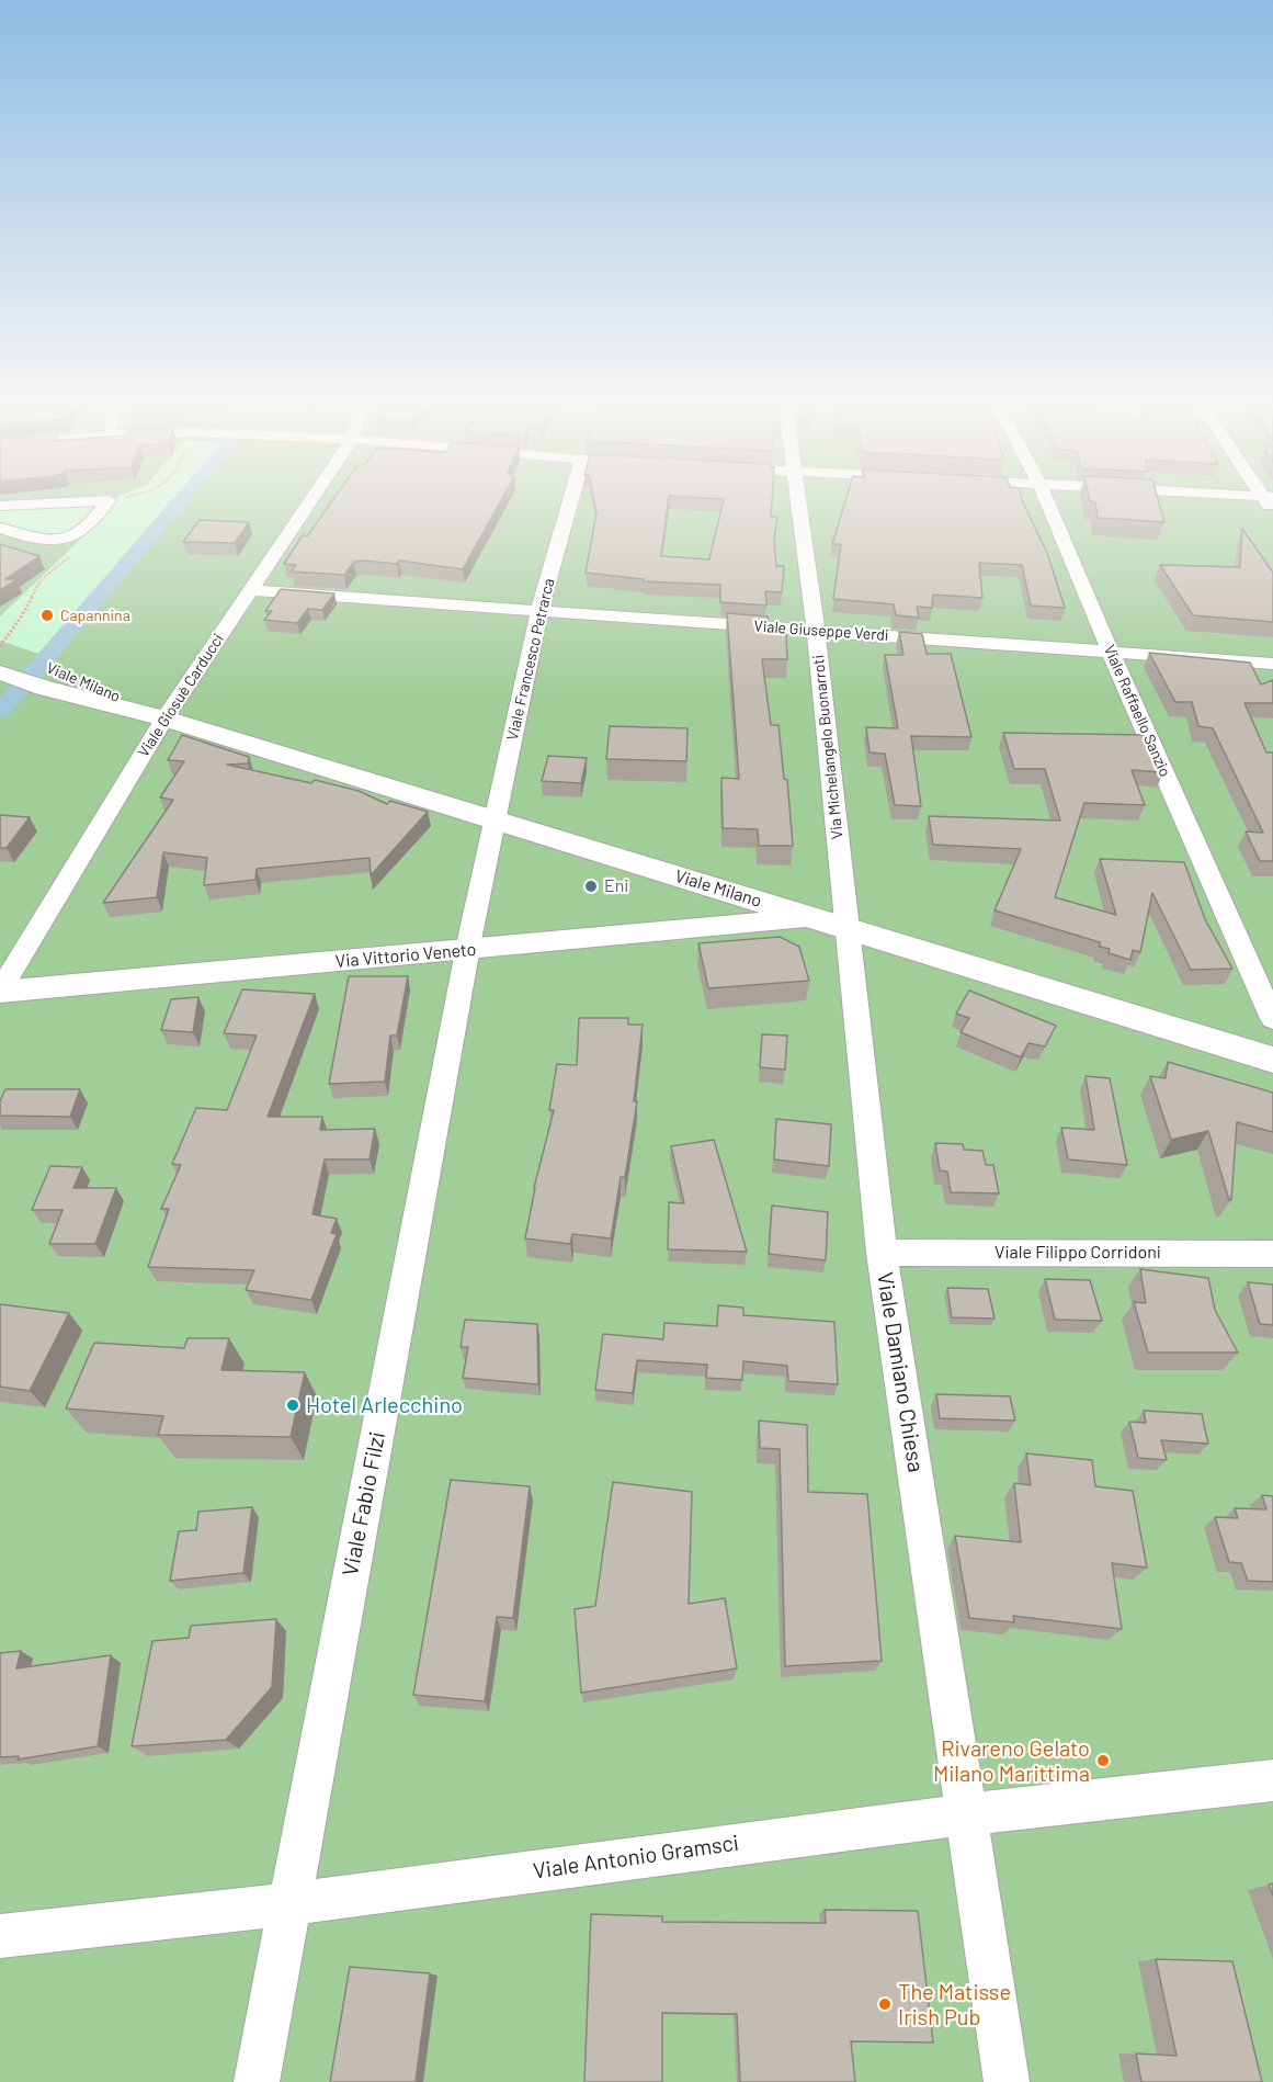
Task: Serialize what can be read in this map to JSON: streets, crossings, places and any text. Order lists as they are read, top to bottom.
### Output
{
  "streets": {
    "street": [
      "Viale Giuseppe Verdi",
      "Viale Francesco Petrarca",
      "Viale Milano",
      "Viale Giosuè Carducci",
      "Viale Raffaello Sanzio",
      "Via Michelangelo Buonarroti",
      "Via Vittorio Veneto",
      "Viale Filippo Corridoni",
      "Viale Damiano Chiesa",
      "Viale Fabio Filzi",
      "Viale Antonio Gramsci"
    ]
  },
  "crossings": [
    ["Viale Giuseppe Verdi", "Viale Francesco Petrarca"],
    ["Viale Giuseppe Verdi", "Viale Giosuè Carducci"],
    ["Viale Giuseppe Verdi", "Viale Raffaello Sanzio"],
    ["Viale Giuseppe Verdi", "Via Michelangelo Buonarroti"],
    ["Viale Francesco Petrarca", "Viale Milano"],
    ["Viale Francesco Petrarca", "Via Vittorio Veneto"],
    ["Viale Francesco Petrarca", "Viale Fabio Filzi"],
    ["Viale Milano", "Viale Giosuè Carducci"],
    ["Viale Milano", "Via Vittorio Veneto"],
    ["Viale Giosuè Carducci", "Via Vittorio Veneto"],
    ["Via Michelangelo Buonarroti", "Via Vittorio Veneto"],
    ["Via Michelangelo Buonarroti", "Viale Damiano Chiesa"],
    ["Via Vittorio Veneto", "Viale Damiano Chiesa"],
    ["Via Vittorio Veneto", "Viale Fabio Filzi"],
    ["Viale Filippo Corridoni", "Viale Damiano Chiesa"],
    ["Viale Damiano Chiesa", "Viale Antonio Gramsci"],
    ["Viale Fabio Filzi", "Viale Antonio Gramsci"]
  ],
  "places": [
    "Capannina",
    "Eni",
    "Hotel Arlecchino",
    "Rivareno Gelato Milano Marittima",
    "The Matisse Irish Pub"
  ]
}
